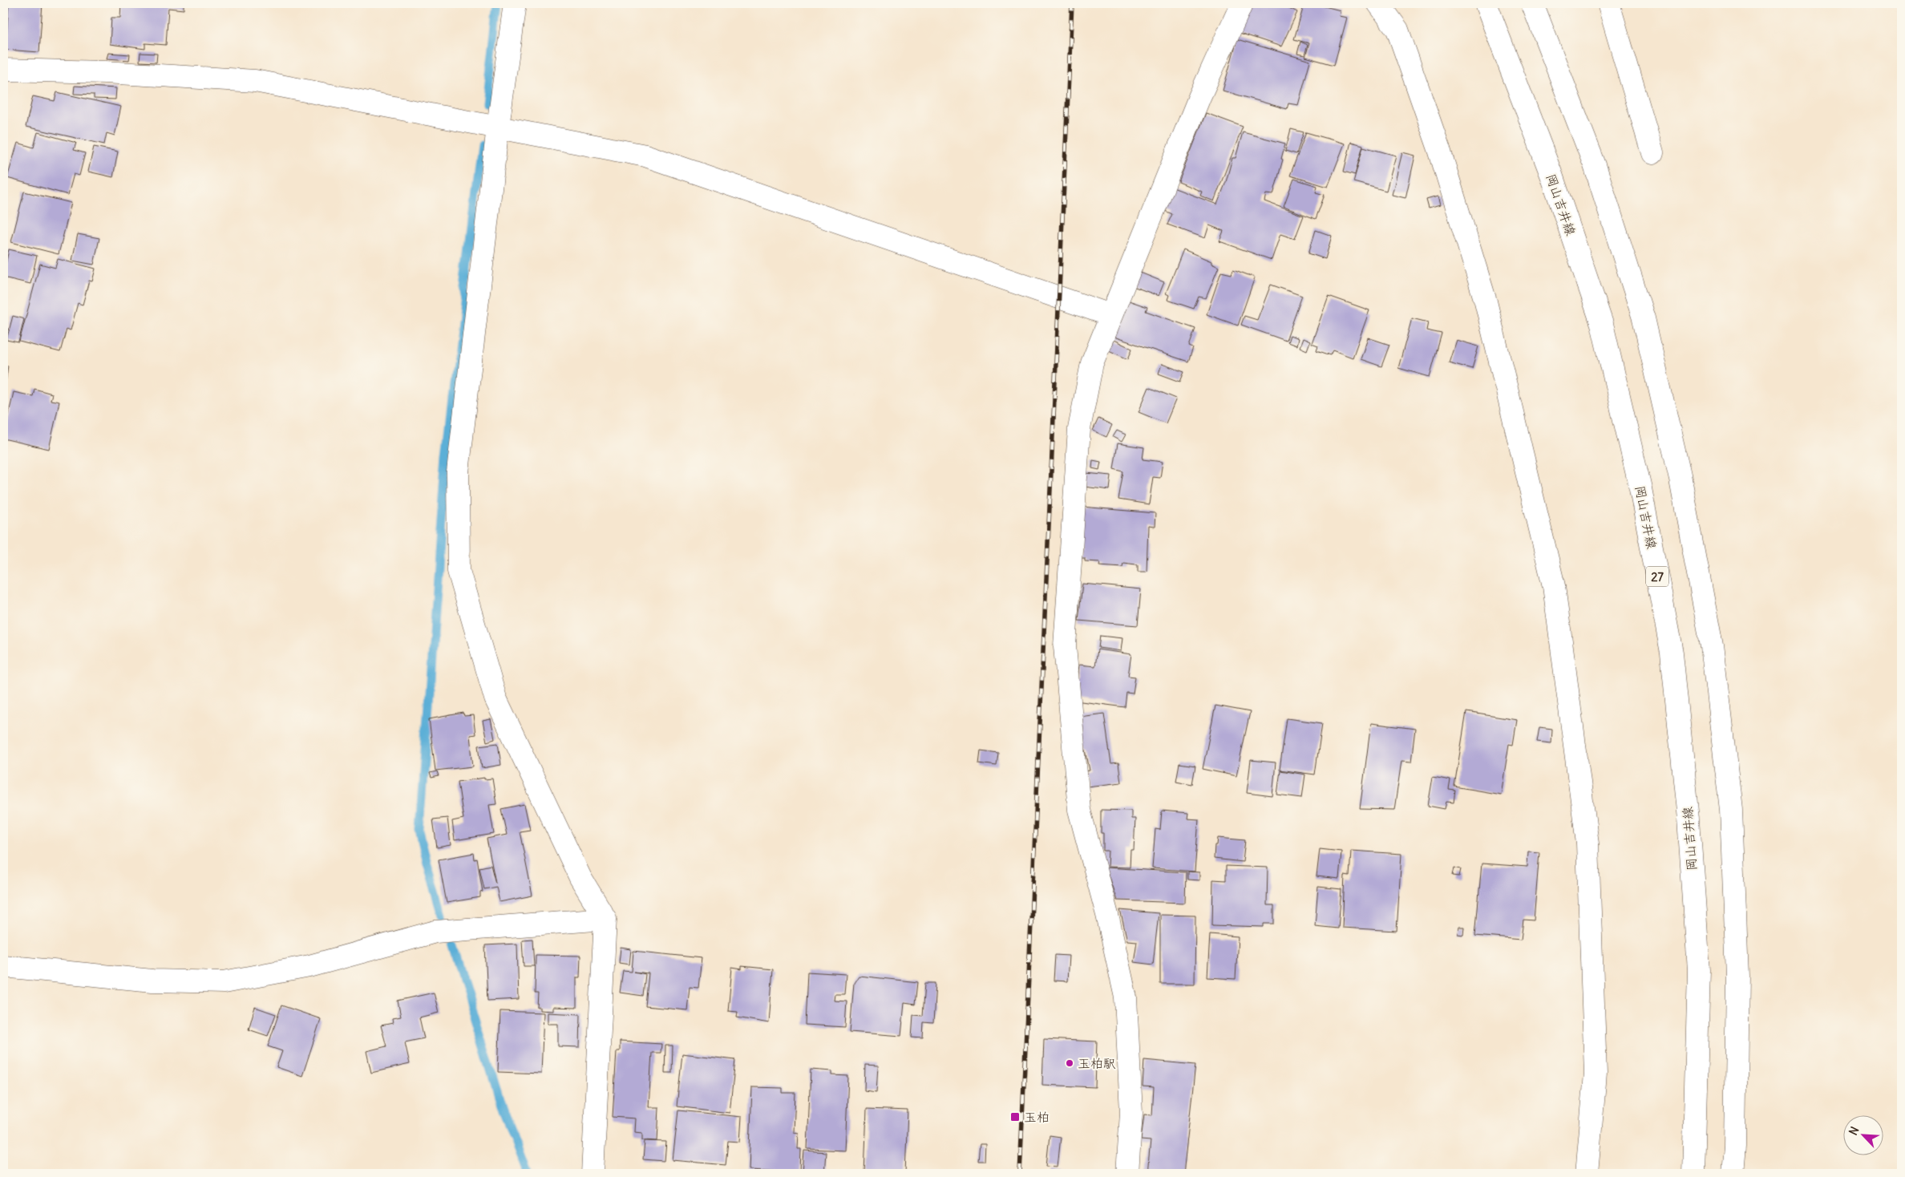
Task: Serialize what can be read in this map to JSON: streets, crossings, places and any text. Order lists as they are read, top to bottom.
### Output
{
  "streets": {
    "street": ["岡山吉井線", "27"]
  },
  "places": {
    "other": ["玉柏駅"],
    "transit": ["玉柏"]
  },
  "north": "top left"
}
